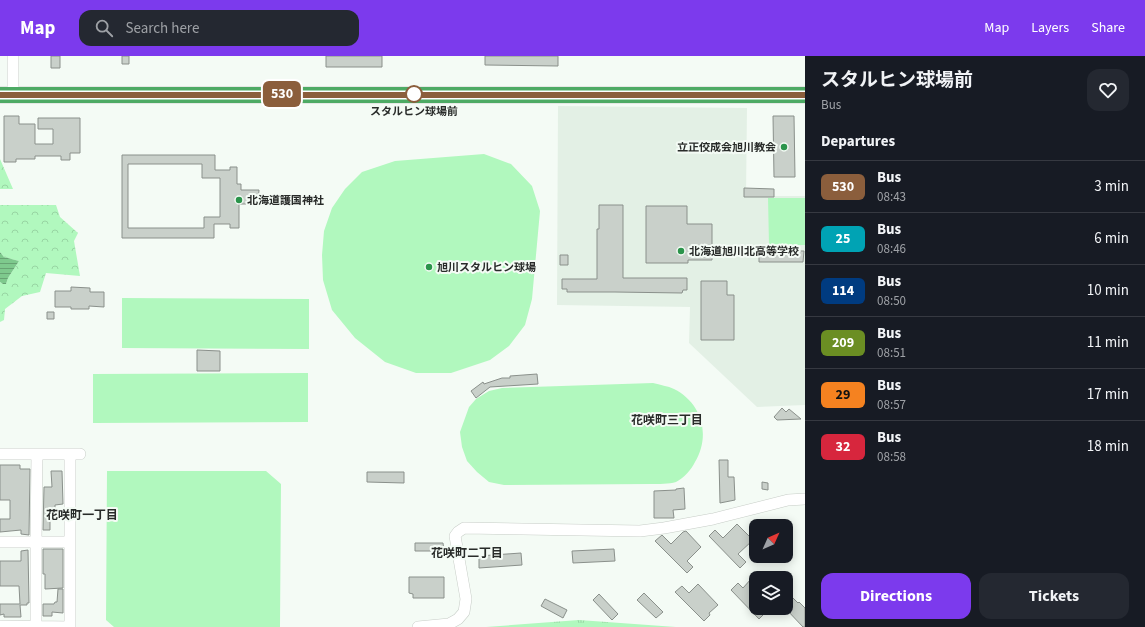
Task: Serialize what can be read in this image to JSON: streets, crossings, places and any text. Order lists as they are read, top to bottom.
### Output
{
  "districts": ["花咲町三丁目", "花咲町一丁目", "花咲町二丁目"],
  "places": [
    "スタルヒン球場前",
    "立正佼成会旭川教会",
    "北海道護国神社",
    "北海道旭川北高等学校",
    "旭川スタルヒン球場"
  ],
  "lines": ["bus line 530"],
  "north": "top right",
  "page": {
    "header": "Map",
    "search": "Search here",
    "nav": ["Map", "Layers", "Share"],
    "on_map": "530",
    "heading": [
      ["スタルヒン球場前", "Bus"],
      "Departures"
    ],
    "list": [
      {
        "mark": "530",
        "name": "Bus",
        "note": "08:43",
        "value": "3 min"
      },
      {
        "mark": "25",
        "name": "Bus",
        "note": "08:46",
        "value": "6 min"
      },
      {
        "mark": "114",
        "name": "Bus",
        "note": "08:50",
        "value": "10 min"
      },
      {
        "mark": "209",
        "name": "Bus",
        "note": "08:51",
        "value": "11 min"
      },
      {
        "mark": "29",
        "name": "Bus",
        "note": "08:57",
        "value": "17 min"
      },
      {
        "mark": "32",
        "name": "Bus",
        "note": "08:58",
        "value": "18 min"
      }
    ],
    "buttons": ["Directions", "Tickets"]
  }
}
